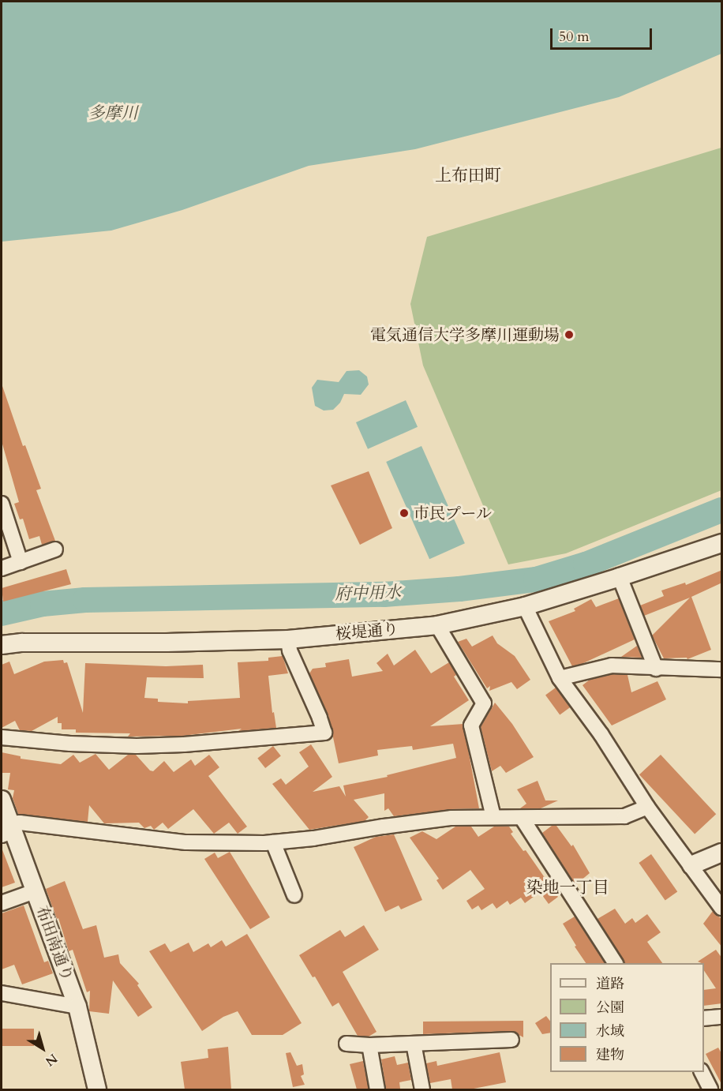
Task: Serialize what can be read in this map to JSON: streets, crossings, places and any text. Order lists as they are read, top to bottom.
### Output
{
  "streets": {
    "street": ["桜堤通り", "布田南通り"]
  },
  "districts": ["上布田町", "染地一丁目"],
  "water": ["多摩川", "府中用水"],
  "places": ["電気通信大学多摩川運動場", "市民プール"],
  "legend": [
    "道路",
    "公園",
    "水域",
    "建物"
  ],
  "scale_bar": "50 m",
  "north": "bottom right"
}
